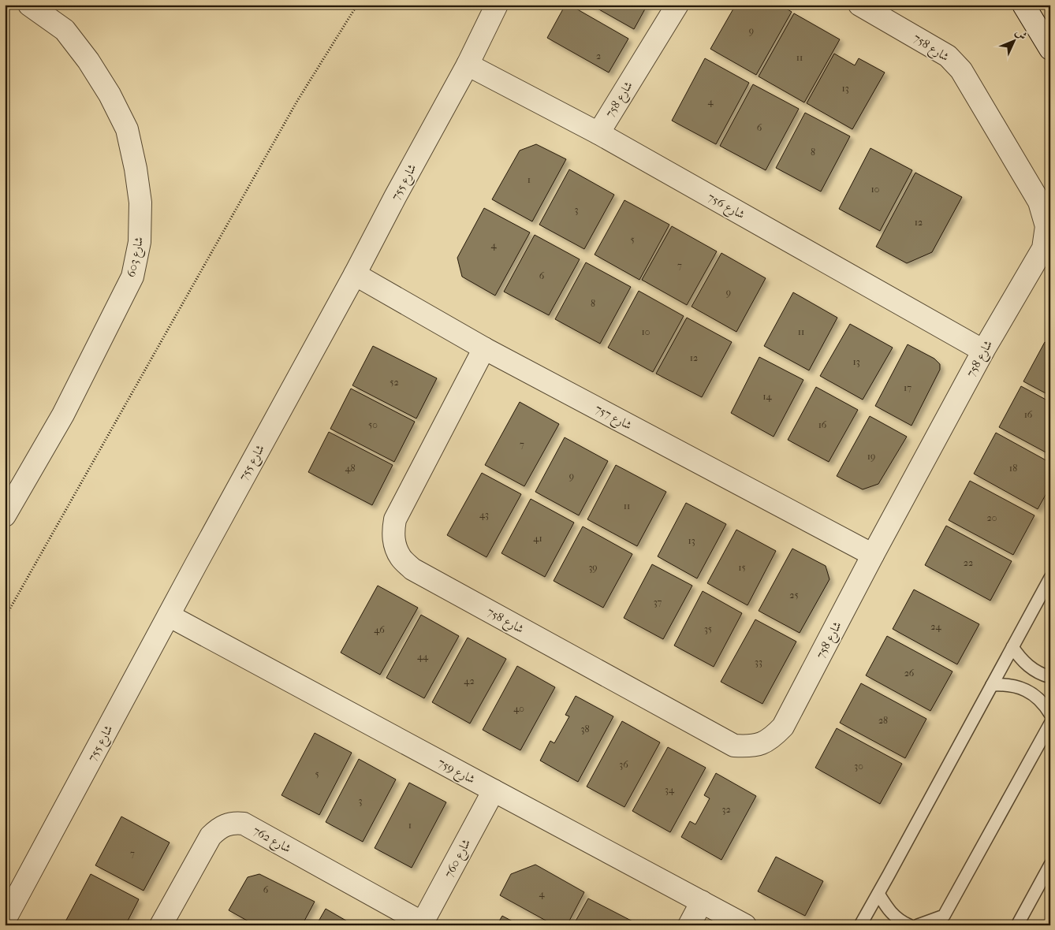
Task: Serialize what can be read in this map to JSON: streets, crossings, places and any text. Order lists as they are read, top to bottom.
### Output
{
  "streets": {
    "street": [
      "شارع 758",
      "شارع 755",
      "شارع 756",
      "شارع 603",
      "شارع 757",
      "شارع 759",
      "شارع 762",
      "شارع 760"
    ]
  },
  "crossings": [
    ["شارع 758", "شارع 756"],
    ["شارع 758", "شارع 757"],
    ["شارع 755", "شارع 756"],
    ["شارع 755", "شارع 757"],
    ["شارع 755", "شارع 759"],
    ["شارع 759", "شارع 760"],
    ["شارع 762", "شارع 760"]
  ],
  "house_numbers": [
    "9",
    "2",
    "11",
    "13",
    "4",
    "6",
    "8",
    "1",
    "10",
    "3",
    "12",
    "5",
    "4",
    "7",
    "6",
    "9",
    "8",
    "10",
    "11",
    "12",
    "13",
    "52",
    "17",
    "14",
    "16",
    "50",
    "16",
    "7",
    "19",
    "48",
    "18",
    "9",
    "11",
    "43",
    "20",
    "41",
    "13",
    "22",
    "39",
    "15",
    "25",
    "37",
    "24",
    "35",
    "46",
    "44",
    "33",
    "26",
    "42",
    "40",
    "28",
    "38",
    "36",
    "30",
    "5",
    "34",
    "3",
    "32",
    "1",
    "7",
    "6",
    "4"
  ],
  "north": "top right"
}
